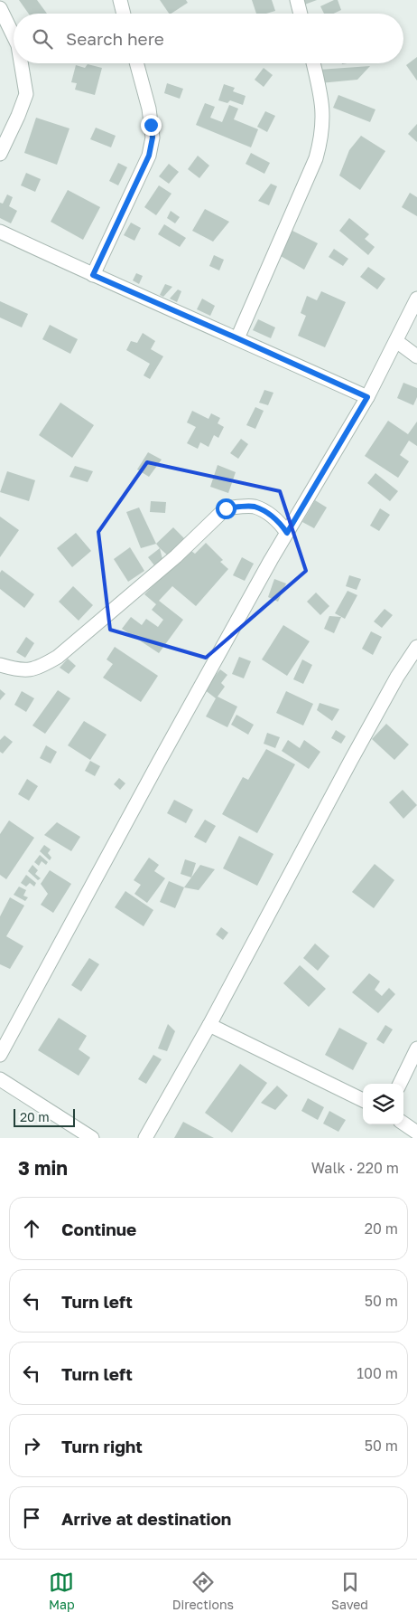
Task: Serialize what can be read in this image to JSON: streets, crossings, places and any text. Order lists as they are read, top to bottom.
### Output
{
  "scale_bar": "20 m",
  "page": {
    "search": "Search here",
    "scale": "20 m",
    "heading": ["3 min", "Walk · 220 m"],
    "list": [
      ["Continue", "20 m"],
      ["Turn left", "50 m"],
      ["Turn left", "100 m"],
      ["Turn right", "50 m"],
      "Arrive at destination"
    ],
    "nav": ["Map", "Directions", "Saved"]
  }
}
